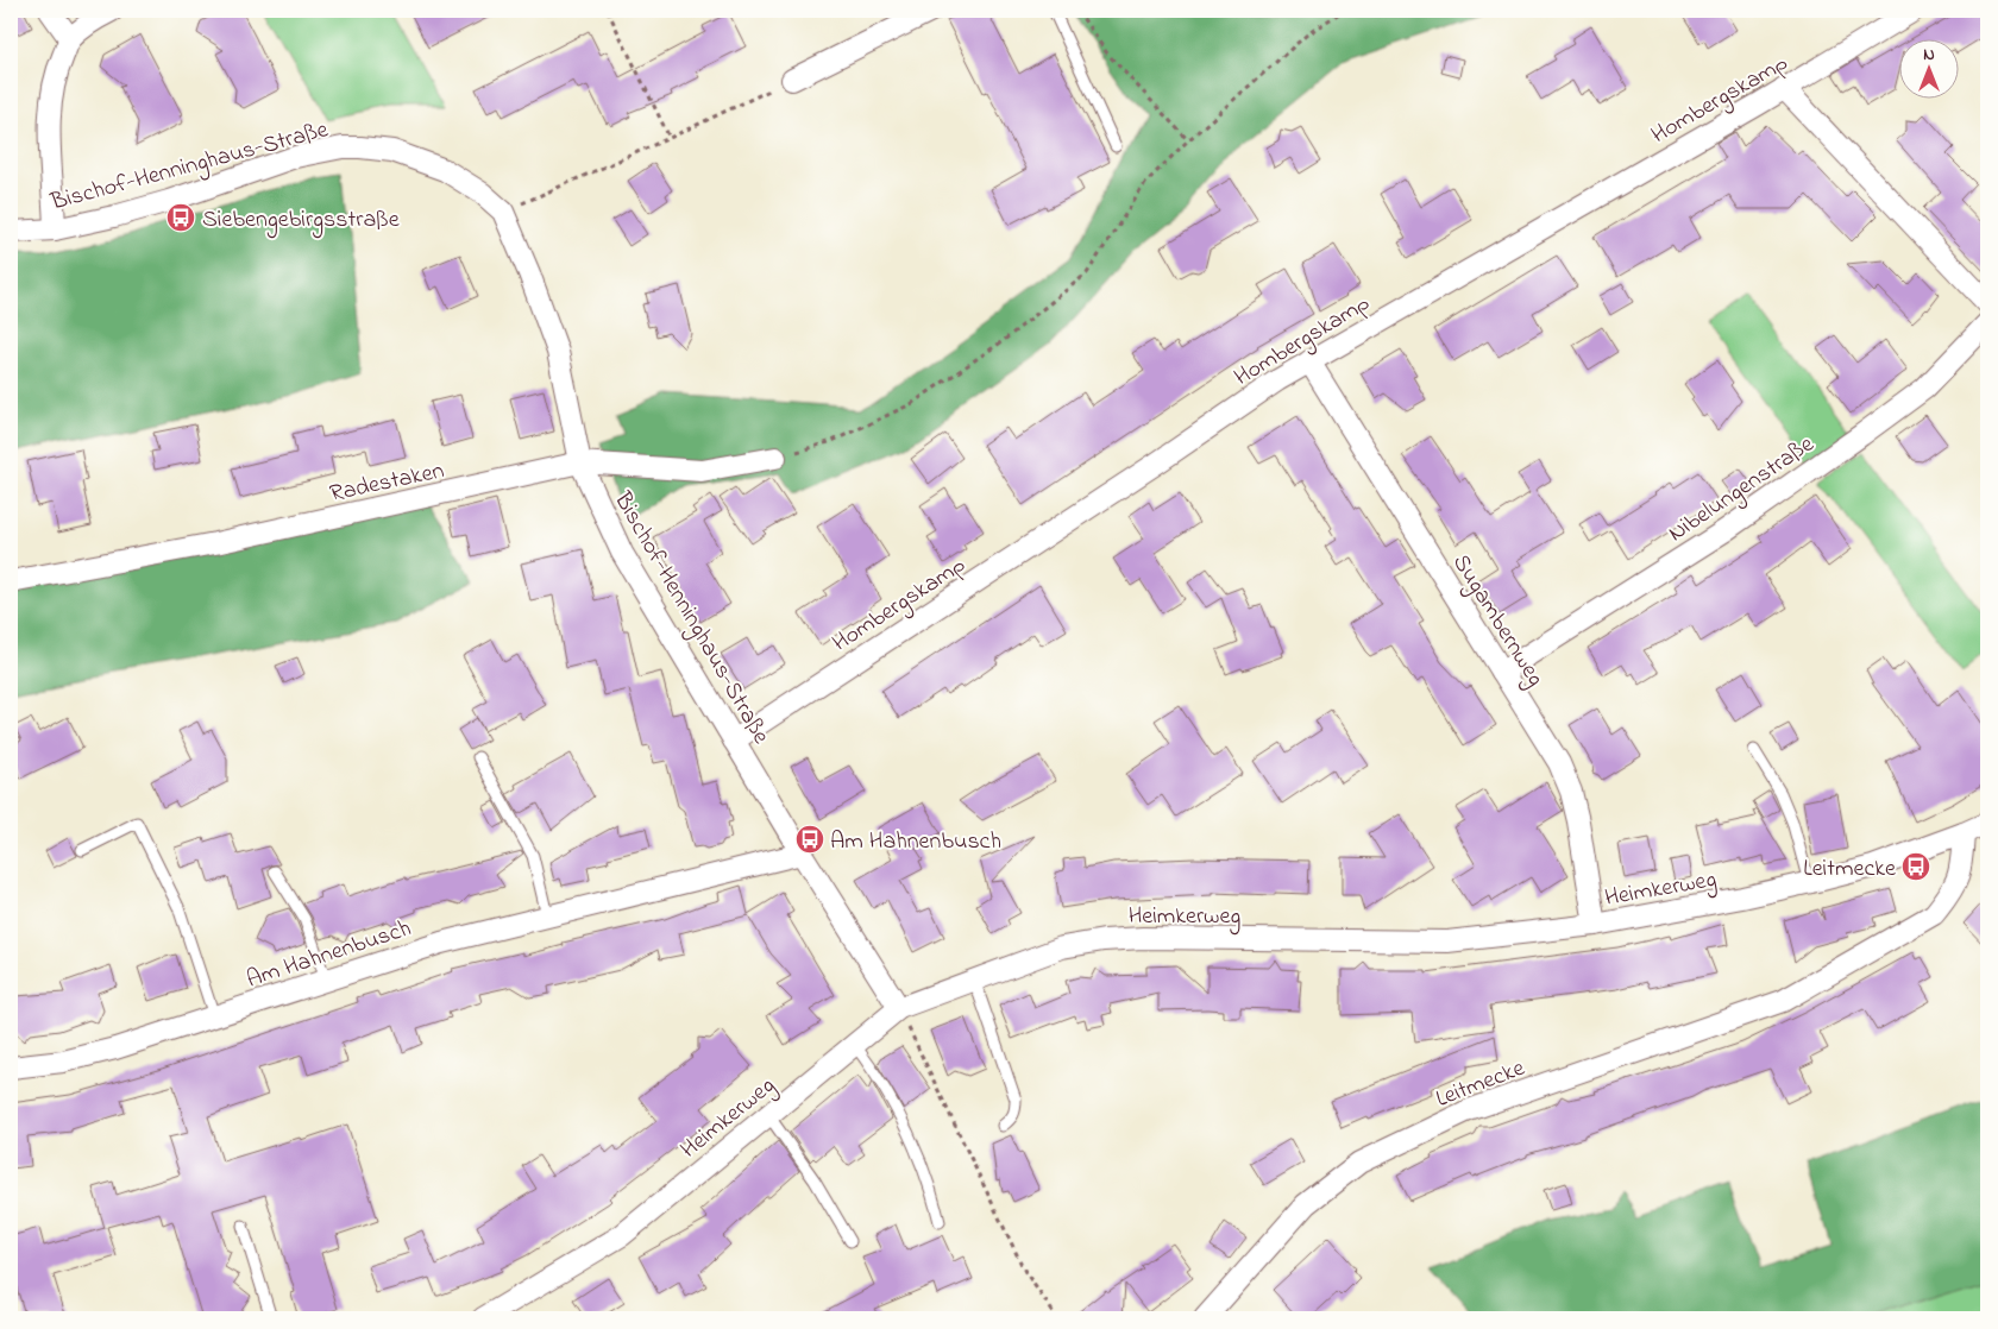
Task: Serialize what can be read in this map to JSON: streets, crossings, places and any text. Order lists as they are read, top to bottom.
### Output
{
  "streets": {
    "street": [
      "Hombergskamp",
      "Bischof-Henninghaus-Straße",
      "Radestaken",
      "Nibelungenstraße",
      "Sugambernweg",
      "Heimkerweg",
      "Am Hahnenbusch",
      "Leitmecke"
    ]
  },
  "crossings": [
    ["Hombergskamp", "Bischof-Henninghaus-Straße"],
    ["Hombergskamp", "Sugambernweg"],
    ["Bischof-Henninghaus-Straße", "Radestaken"],
    ["Bischof-Henninghaus-Straße", "Heimkerweg"],
    ["Bischof-Henninghaus-Straße", "Am Hahnenbusch"],
    ["Nibelungenstraße", "Sugambernweg"],
    ["Sugambernweg", "Heimkerweg"],
    ["Heimkerweg", "Leitmecke"]
  ],
  "places": {
    "bus stop": ["Siebengebirgsstraße", "Am Hahnenbusch", "Leitmecke"]
  },
  "north": "top"
}
